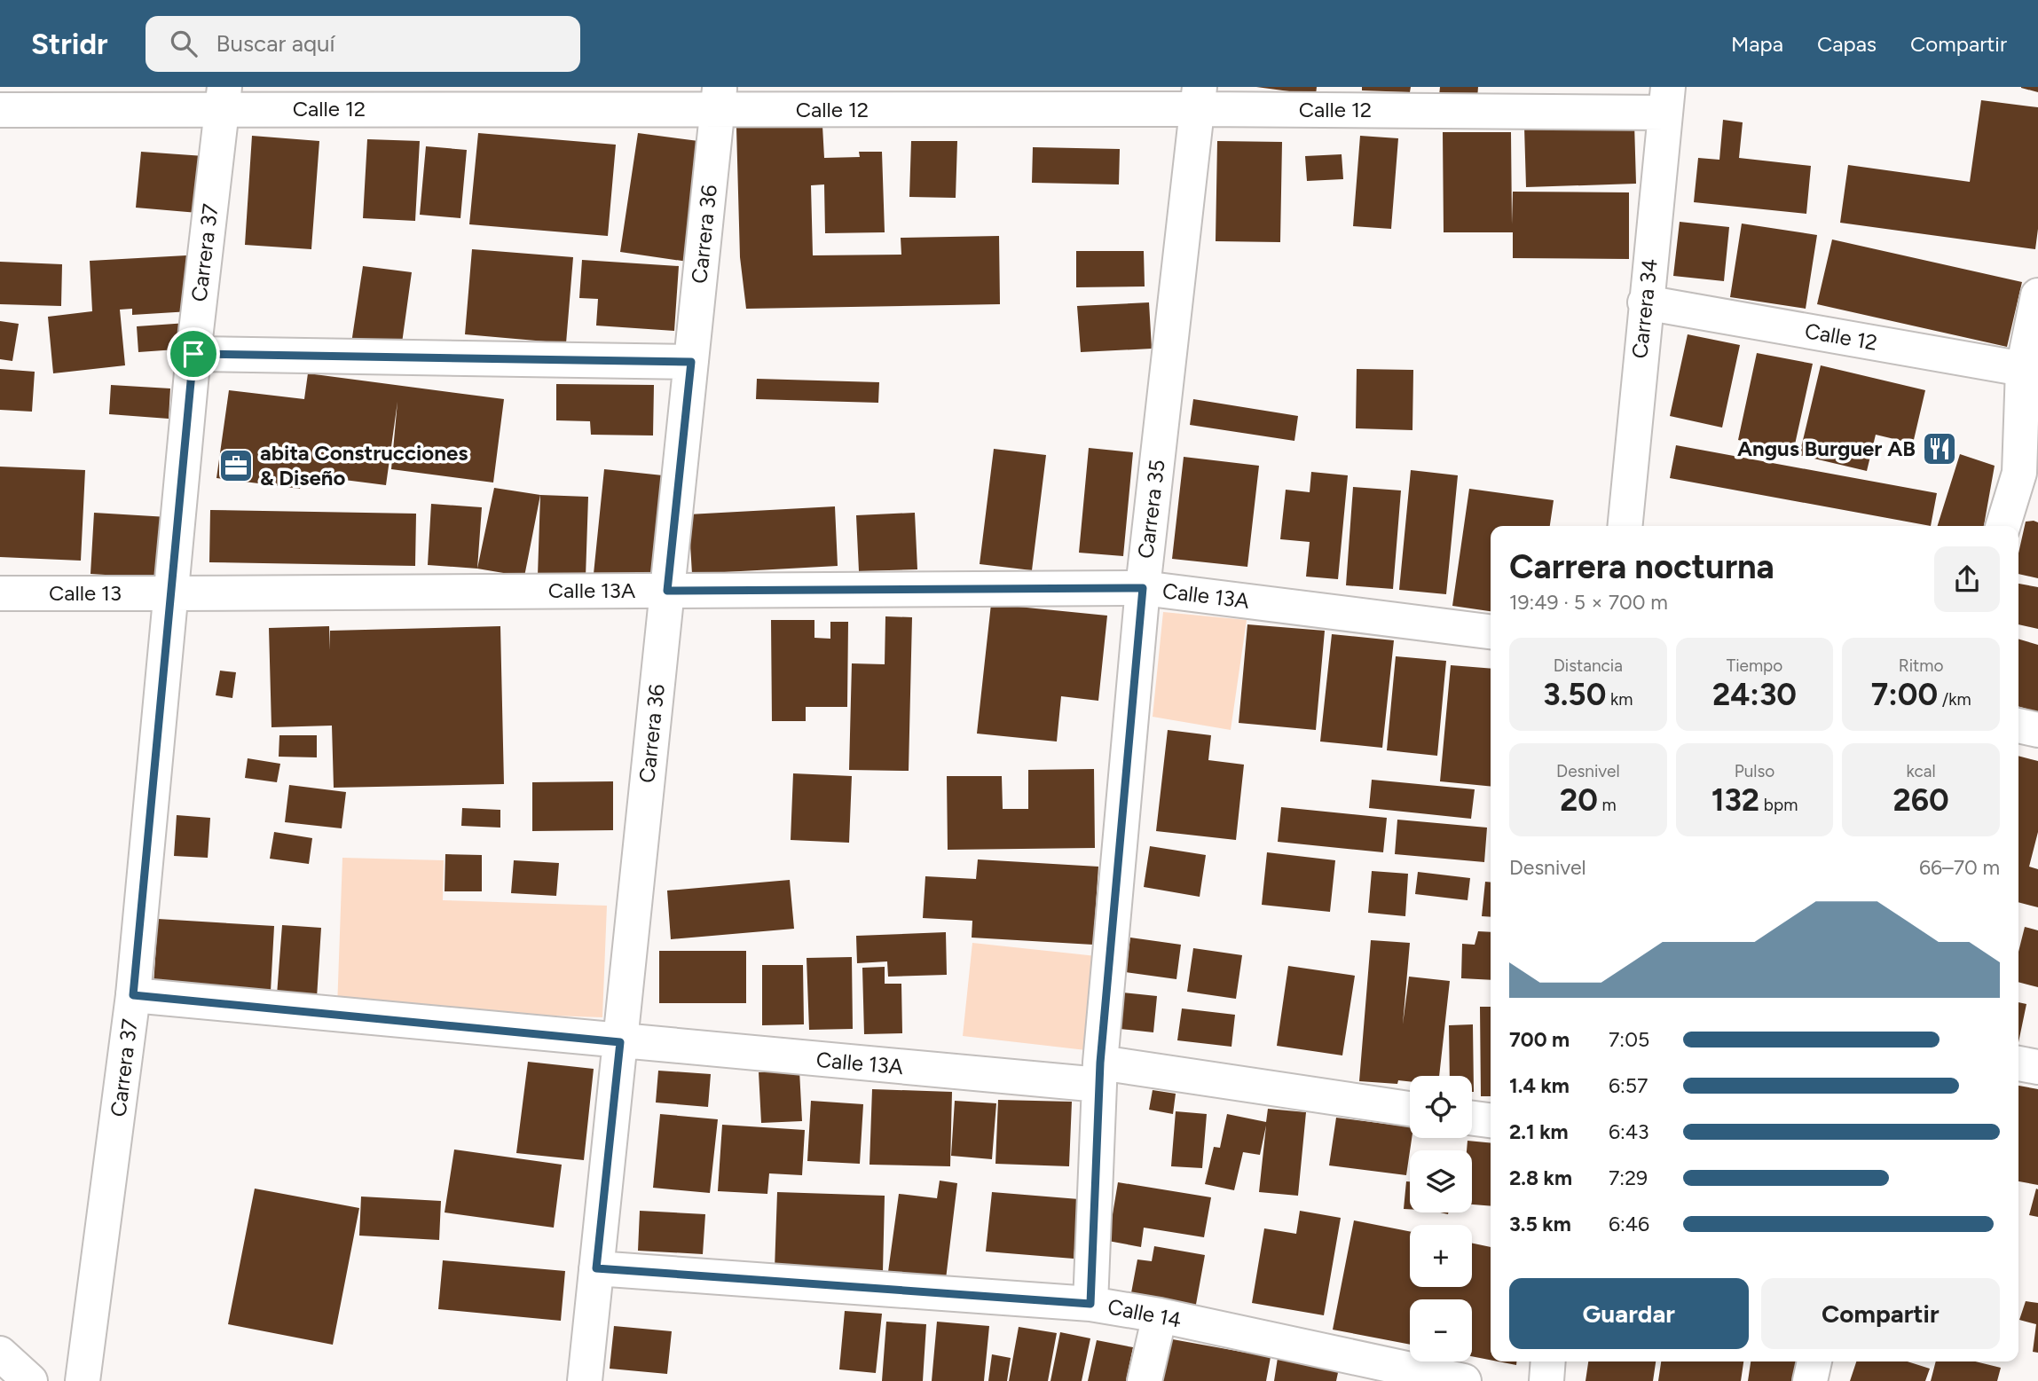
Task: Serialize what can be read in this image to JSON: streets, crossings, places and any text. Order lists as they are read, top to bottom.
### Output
{
  "streets": {
    "street": [
      "Calle 12",
      "Carrera 36",
      "Carrera 37",
      "Carrera 34",
      "Carrera 35",
      "Calle 13A",
      "Calle 13",
      "Calle 14"
    ]
  },
  "crossings": [
    ["Calle 12", "Carrera 36"],
    ["Calle 12", "Carrera 37"],
    ["Calle 12", "Carrera 34"],
    ["Calle 12", "Carrera 35"],
    ["Carrera 36", "Calle 13A"],
    ["Carrera 36", "Calle 14"],
    ["Carrera 37", "Calle 13A"],
    ["Carrera 37", "Calle 13"],
    ["Carrera 35", "Calle 13A"],
    ["Carrera 35", "Calle 14"],
    ["Calle 13A", "Calle 13"]
  ],
  "places": {
    "restaurant": ["Angus Burguer AB"],
    "office": ["abita Construcciones & Diseño"]
  },
  "page": {
    "header": "Stridr",
    "search": "Buscar aquí",
    "nav": ["Mapa", "Capas", "Compartir"],
    "heading": ["Carrera nocturna", "19:49 · 5 × 700 m"],
    "stats": [
      ["Distancia", "3.50 km"],
      ["Tiempo", "24:30"],
      ["Ritmo", "7:00 /km"],
      ["Desnivel", "20 m"],
      ["Pulso", "132 bpm"],
      ["kcal", "260"]
    ],
    "chart": ["Desnivel", "66–70 m"],
    "list": [
      {
        "name": "700 m",
        "note": "7:05"
      },
      {
        "name": "1.4 km",
        "note": "6:57"
      },
      {
        "name": "2.1 km",
        "note": "6:43"
      },
      {
        "name": "2.8 km",
        "note": "7:29"
      },
      {
        "name": "3.5 km",
        "note": "6:46"
      }
    ],
    "map_buttons": ["+", "−"],
    "buttons": ["Guardar", "Compartir"]
  }
}
